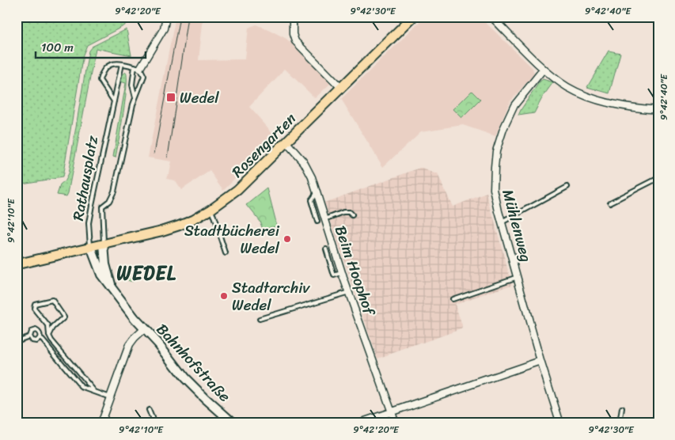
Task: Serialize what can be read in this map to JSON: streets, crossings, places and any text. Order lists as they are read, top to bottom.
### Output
{
  "streets": {
    "main road": ["Rosengarten"],
    "street": [
      "Rathausplatz",
      "Mühlenweg",
      "Beim Hoophof",
      "Bahnhofstraße"
    ]
  },
  "crossings": [
    ["Rosengarten", "Rathausplatz"],
    ["Rosengarten", "Beim Hoophof"],
    ["Rathausplatz", "Bahnhofstraße"]
  ],
  "districts": ["WEDEL"],
  "places": {
    "transit": ["Wedel"],
    "other": ["Stadtbücherei Wedel", "Stadtarchiv Wedel"]
  },
  "scale_bar": "100 m",
  "coordinates": [
    "9°42'20\"E",
    "9°42'30\"E",
    "9°42'40\"E",
    "9°42'10\"E"
  ]
}
